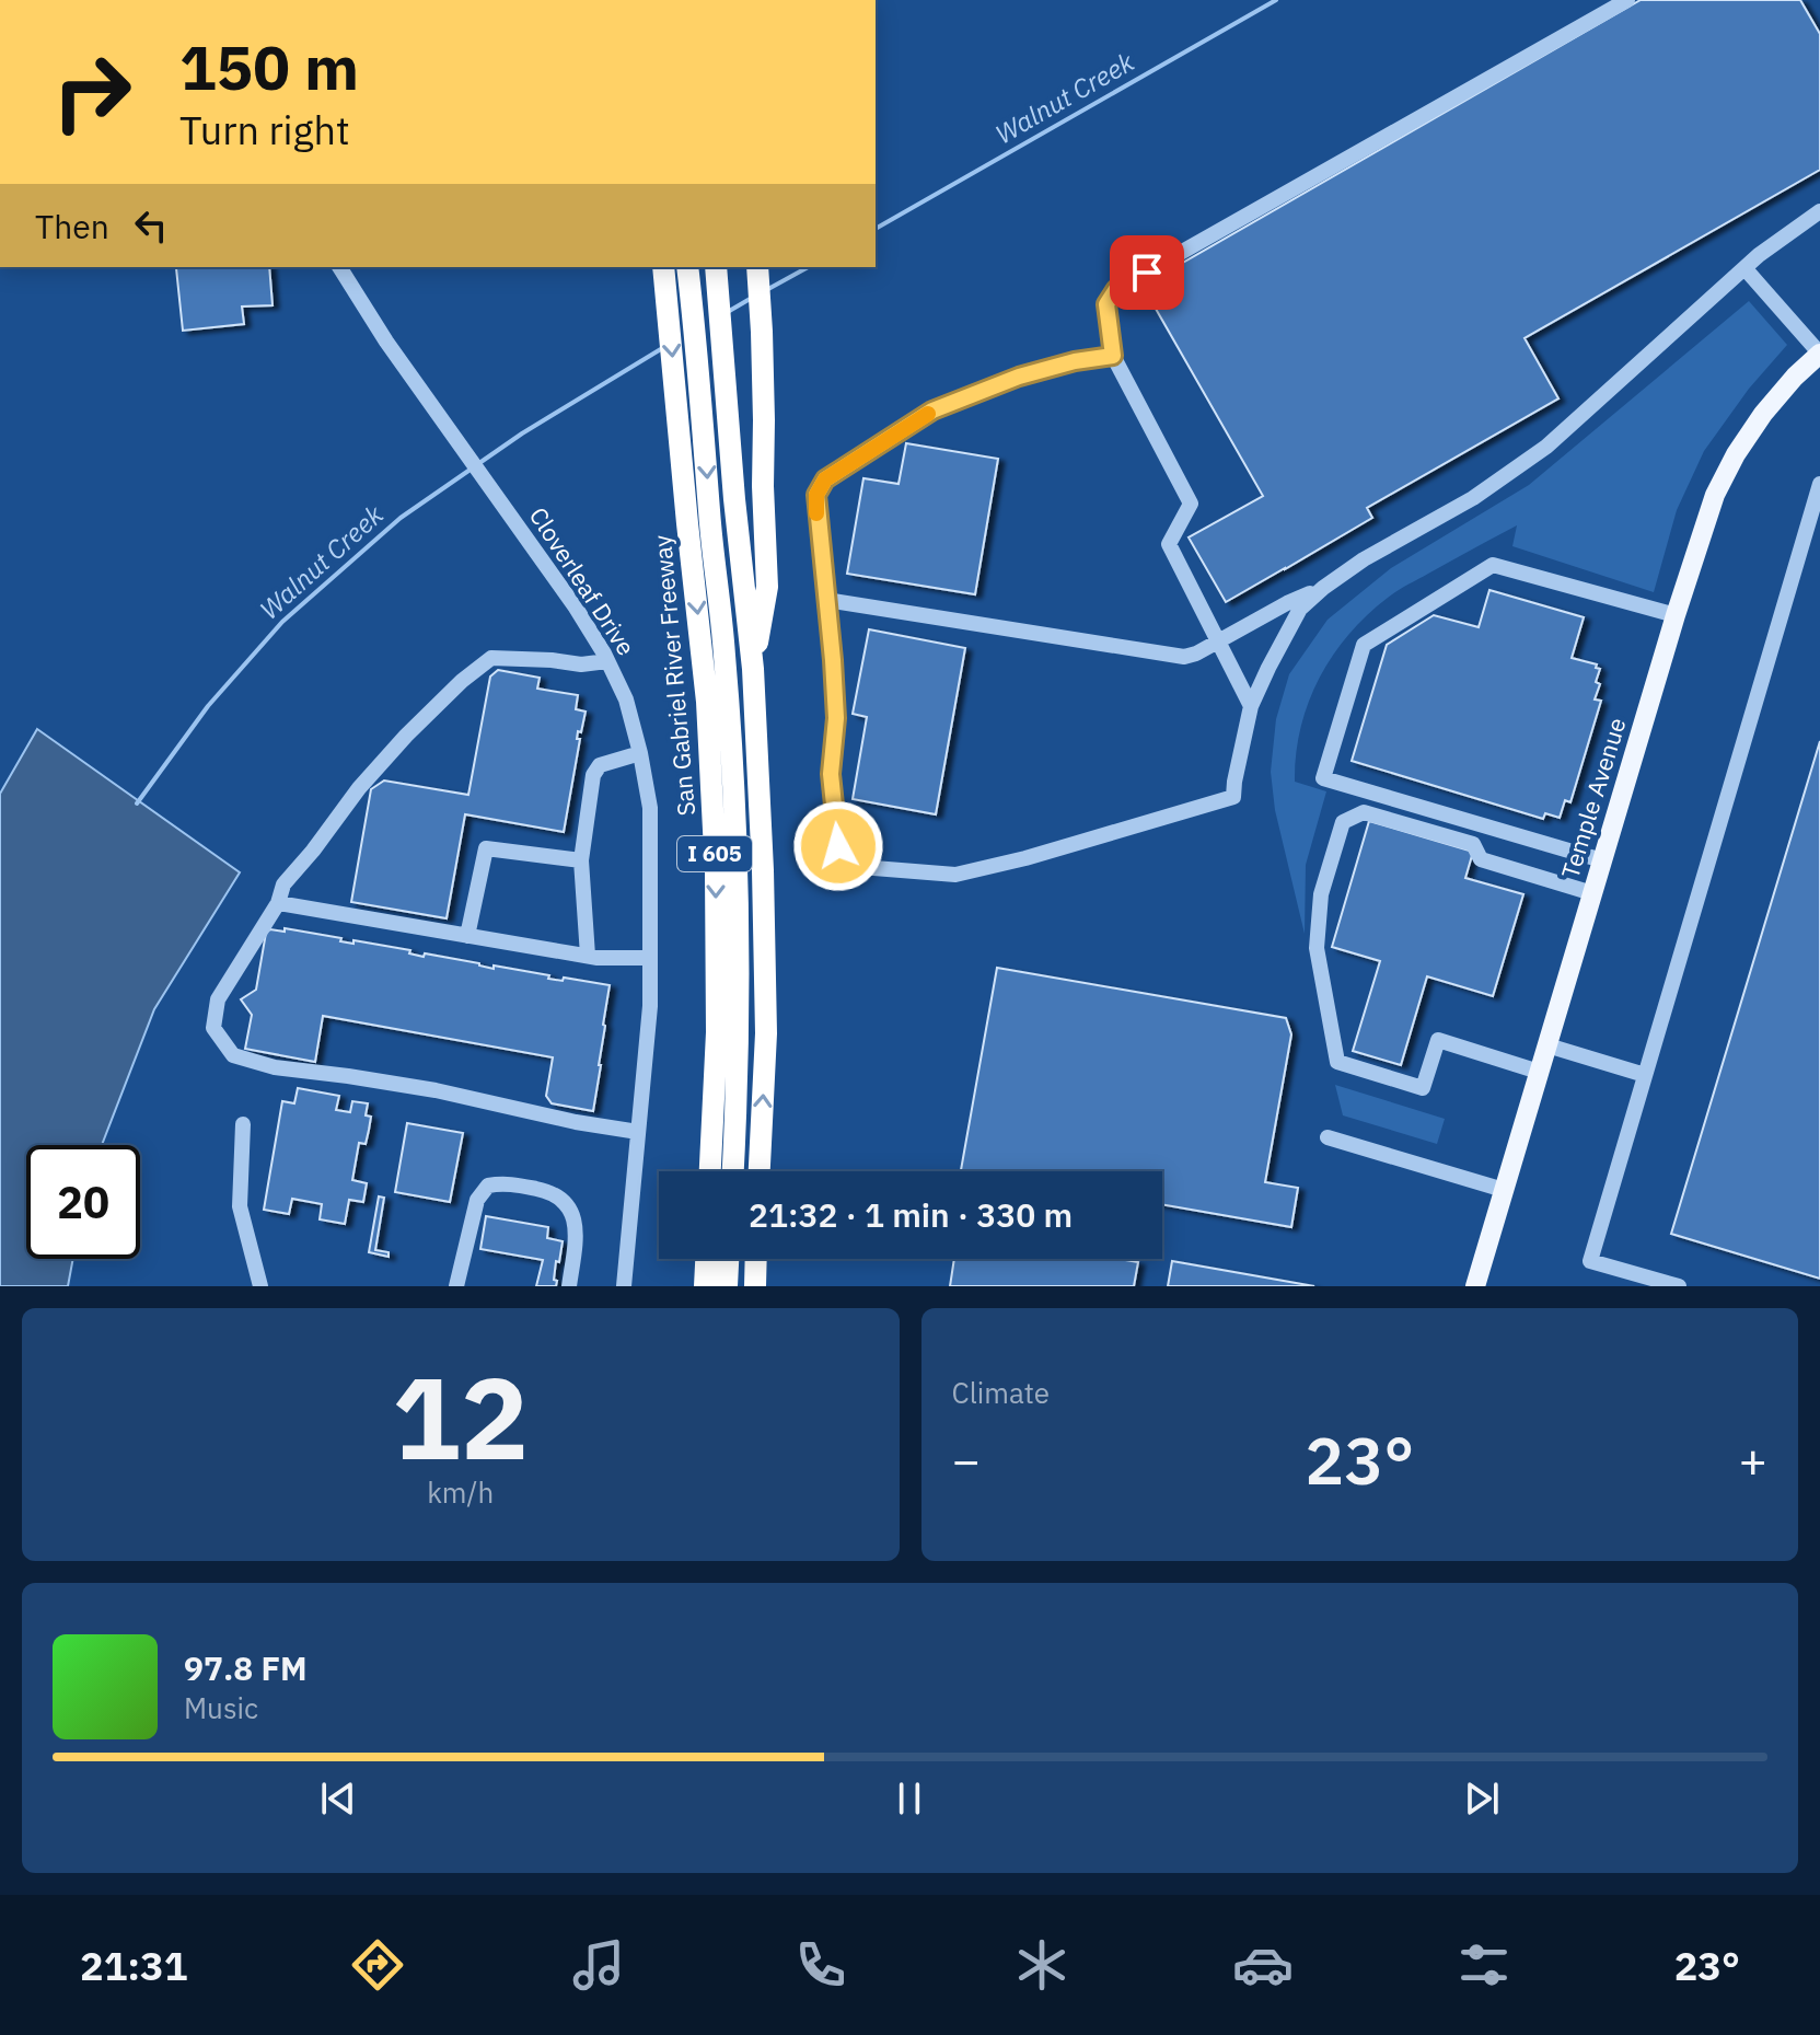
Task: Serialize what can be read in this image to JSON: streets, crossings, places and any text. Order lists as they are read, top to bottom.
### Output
{
  "streets": {
    "highway": ["San Gabriel River Freeway", "I 605"],
    "main road": ["Temple Avenue"],
    "street": ["Cloverleaf Drive"]
  },
  "water": ["Walnut Creek"],
  "page": {
    "turn": ["150 m", "Turn right"],
    "then": "Then",
    "limit": "20",
    "trip": "21:32 · 1 min · 330 m",
    "tile": [
      ["12", "km/h"],
      "Climate"
    ],
    "heat": ["−", "23°", "+"],
    "song": ["97.8 FM", "Music"],
    "tabs": ["21:31", "23°"]
  }
}
